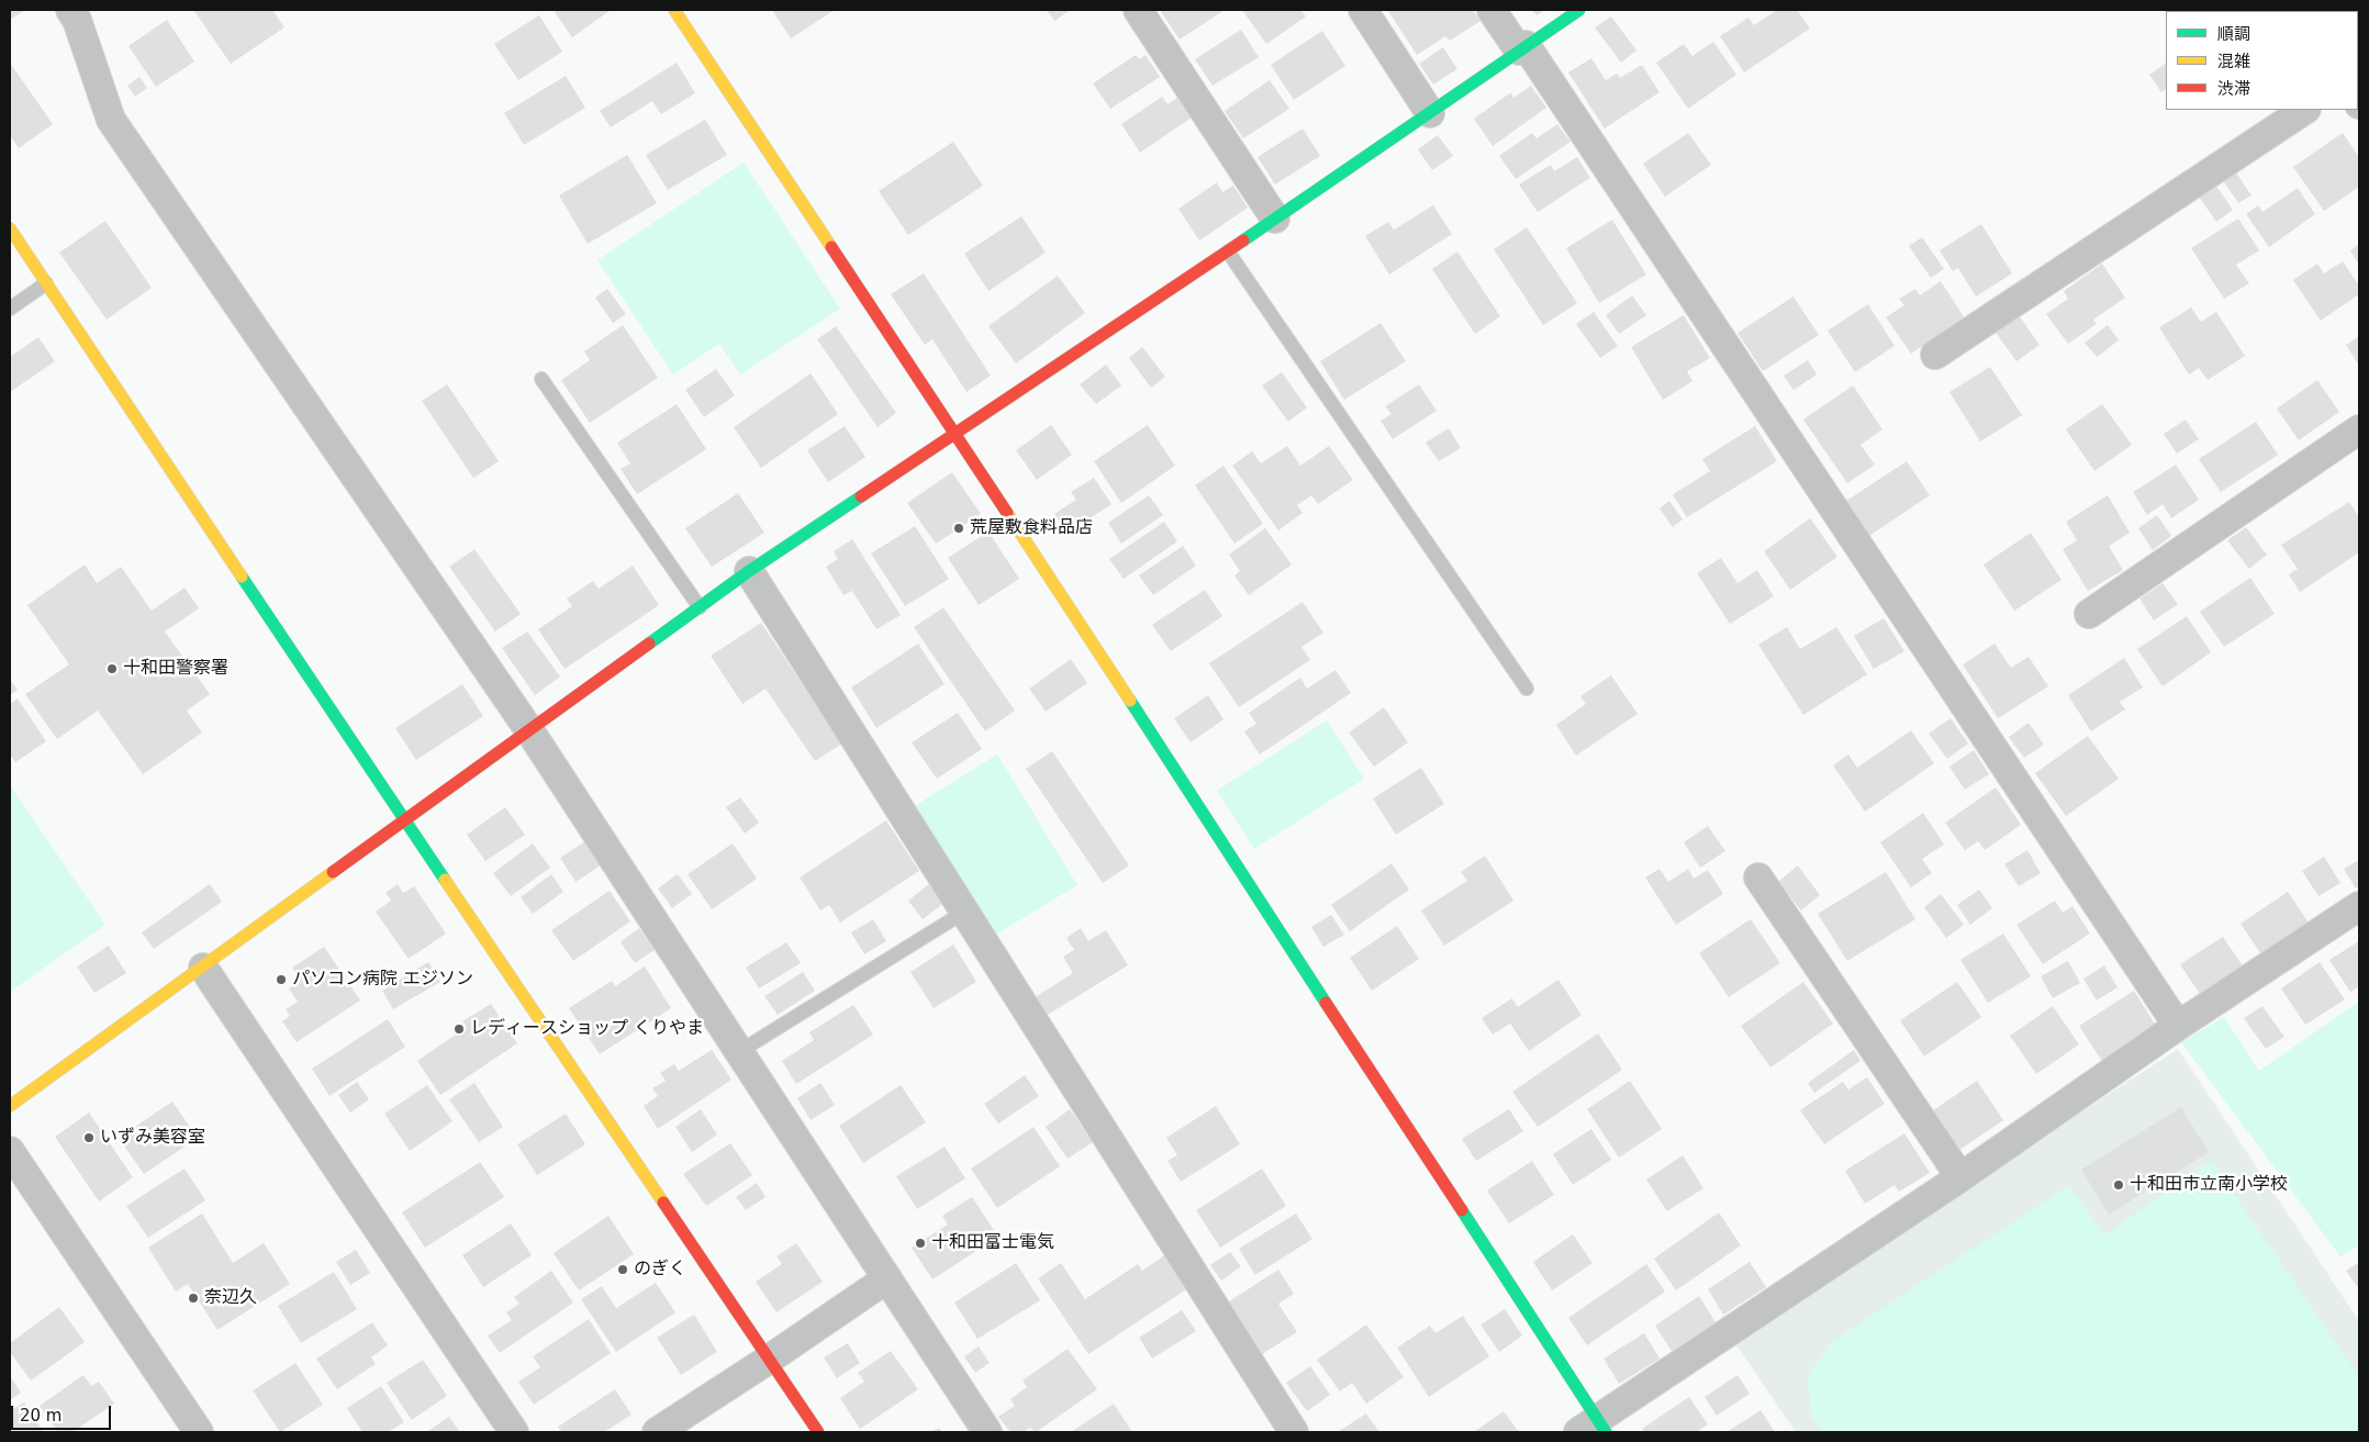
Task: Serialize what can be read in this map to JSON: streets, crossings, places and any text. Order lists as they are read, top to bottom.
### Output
{
  "places": [
    "荒屋敷食料品店",
    "十和田警察署",
    "パソコン病院 エジソン",
    "レディースショップ くりやま",
    "いずみ美容室",
    "十和田市立南小学校",
    "十和田富士電気",
    "のぎく",
    "奈辺久"
  ],
  "legend": ["順調", "混雑", "渋滞"],
  "scale_bar": "20 m"
}
